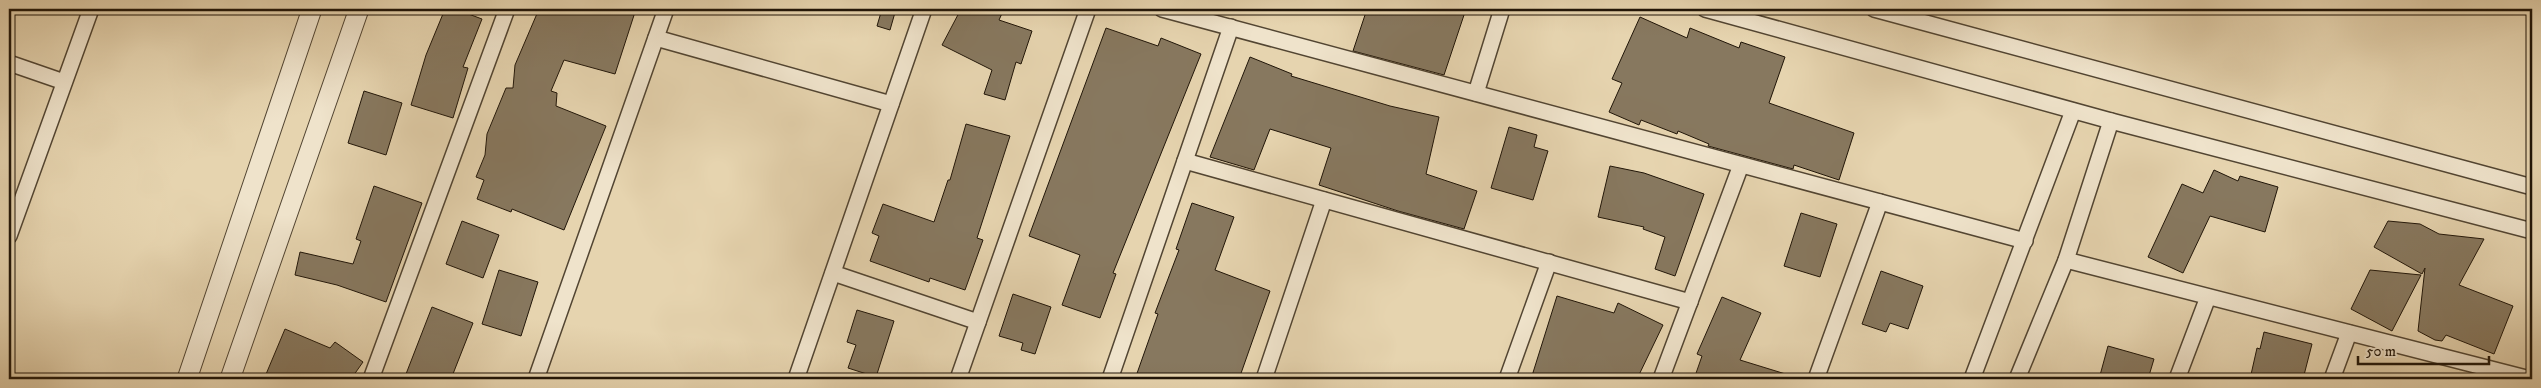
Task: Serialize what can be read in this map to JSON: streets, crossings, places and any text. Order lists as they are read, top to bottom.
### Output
{
  "scale_bar": "50 m"
}
